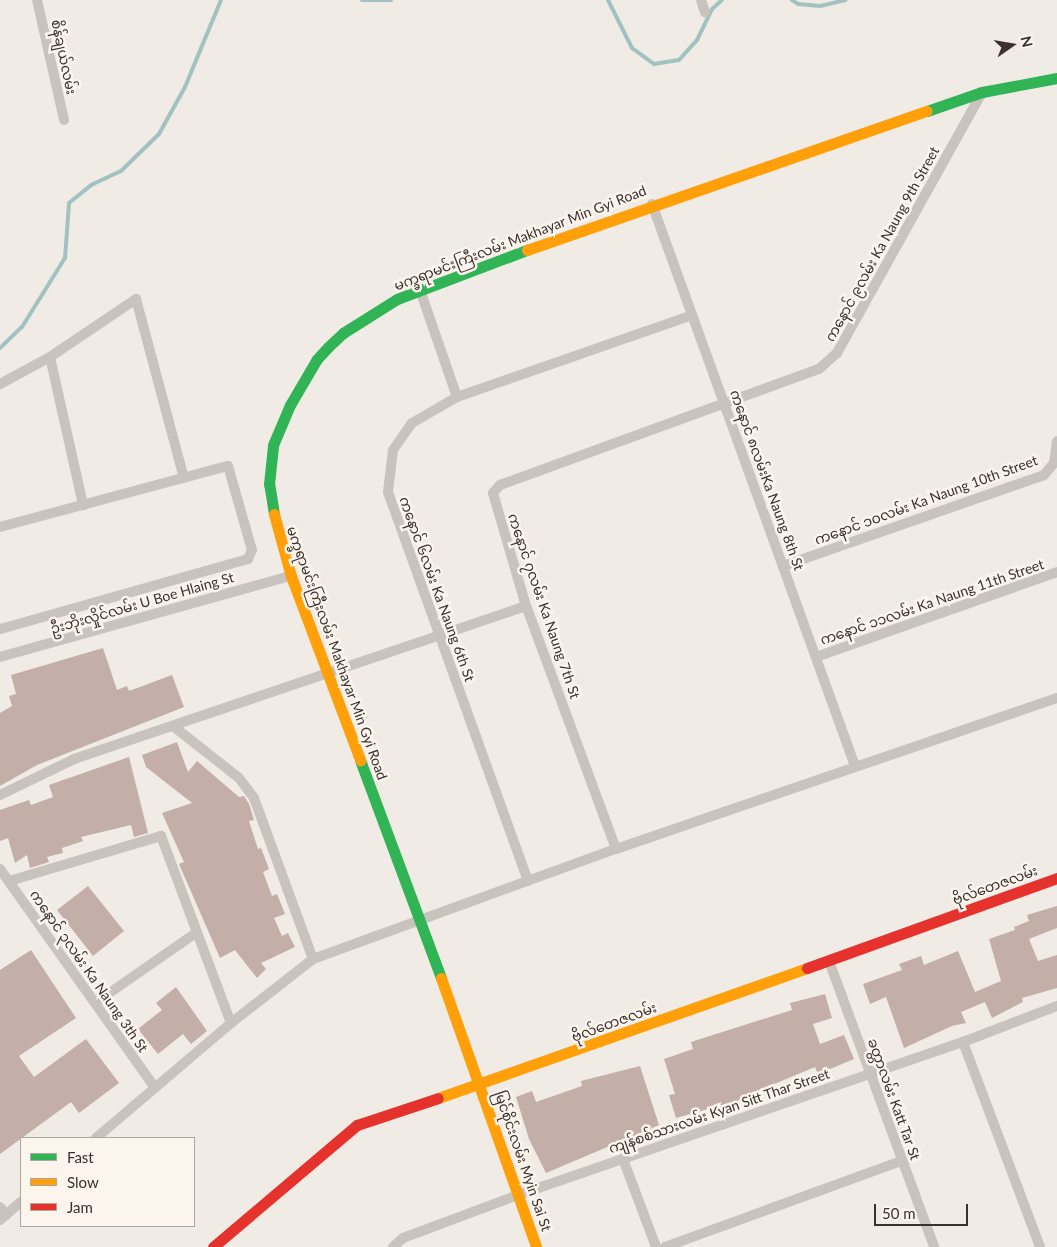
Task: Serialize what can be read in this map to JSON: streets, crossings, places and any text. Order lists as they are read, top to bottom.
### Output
{
  "streets": {
    "street": [
      "စိန်ချယ်လမ်း",
      "မက္ခရာမင်းကြီးလမ်း Makhayar Min Gyi Road",
      "ကနောင် ၉လမ်း Ka Naung 9th Street",
      "ကနောင် ၈လမ်းKa Naung 8th St",
      "ကနောင် ၁၀လမ်း Ka Naung 10th Street",
      "ကနောင် ၆လမ်း Ka Naung 6th St",
      "ကနောင် ၁၁လမ်း Ka Naung 11th Street",
      "ဦးဘိုးလှိုင်လမ်း U Boe Hlaing St",
      "ကနောင် ၇လမ်း Ka Naung 7th St",
      "ဗိုလ်တေဇလမ်း",
      "ကနောင် ၃လမ်း Ka Naung 3th St",
      "ခတ္တာလမ်း Katt Tar St",
      "ကျန်စစ်သားလမ်း Kyan Sitt Thar Street",
      "မြင်စိုင်းလမ်း Myin Sai St"
    ]
  },
  "crossings": [
    ["မက္ခရာမင်းကြီးလမ်း Makhayar Min Gyi Road", "ကနောင် ၉လမ်း Ka Naung 9th Street"],
    ["မက္ခရာမင်းကြီးလမ်း Makhayar Min Gyi Road", "ကနောင် ၈လမ်းKa Naung 8th St"],
    ["မက္ခရာမင်းကြီးလမ်း Makhayar Min Gyi Road", "ဦးဘိုးလှိုင်လမ်း U Boe Hlaing St"],
    ["မက္ခရာမင်းကြီးလမ်း Makhayar Min Gyi Road", "ဗိုလ်တေဇလမ်း"],
    ["မက္ခရာမင်းကြီးလမ်း Makhayar Min Gyi Road", "မြင်စိုင်းလမ်း Myin Sai St"],
    ["ကနောင် ၉လမ်း Ka Naung 9th Street", "ကနောင် ၈လမ်းKa Naung 8th St"],
    ["ကနောင် ၉လမ်း Ka Naung 9th Street", "ကနောင် ၇လမ်း Ka Naung 7th St"],
    ["ကနောင် ၈လမ်းKa Naung 8th St", "ကနောင် ၁၀လမ်း Ka Naung 10th Street"],
    ["ကနောင် ၈လမ်းKa Naung 8th St", "ကနောင် ၆လမ်း Ka Naung 6th St"],
    ["ကနောင် ၈လမ်းKa Naung 8th St", "ကနောင် ၁၁လမ်း Ka Naung 11th Street"],
    ["ကနောင် ၈လမ်းKa Naung 8th St", "ကနောင် ၇လမ်း Ka Naung 7th St"],
    ["ဗိုလ်တေဇလမ်း", "ခတ္တာလမ်း Katt Tar St"],
    ["ဗိုလ်တေဇလမ်း", "မြင်စိုင်းလမ်း Myin Sai St"],
    ["ခတ္တာလမ်း Katt Tar St", "ကျန်စစ်သားလမ်း Kyan Sitt Thar Street"],
    ["ကျန်စစ်သားလမ်း Kyan Sitt Thar Street", "မြင်စိုင်းလမ်း Myin Sai St"]
  ],
  "legend": ["Fast", "Slow", "Jam"],
  "scale_bar": "50 m",
  "north": "right"
}
